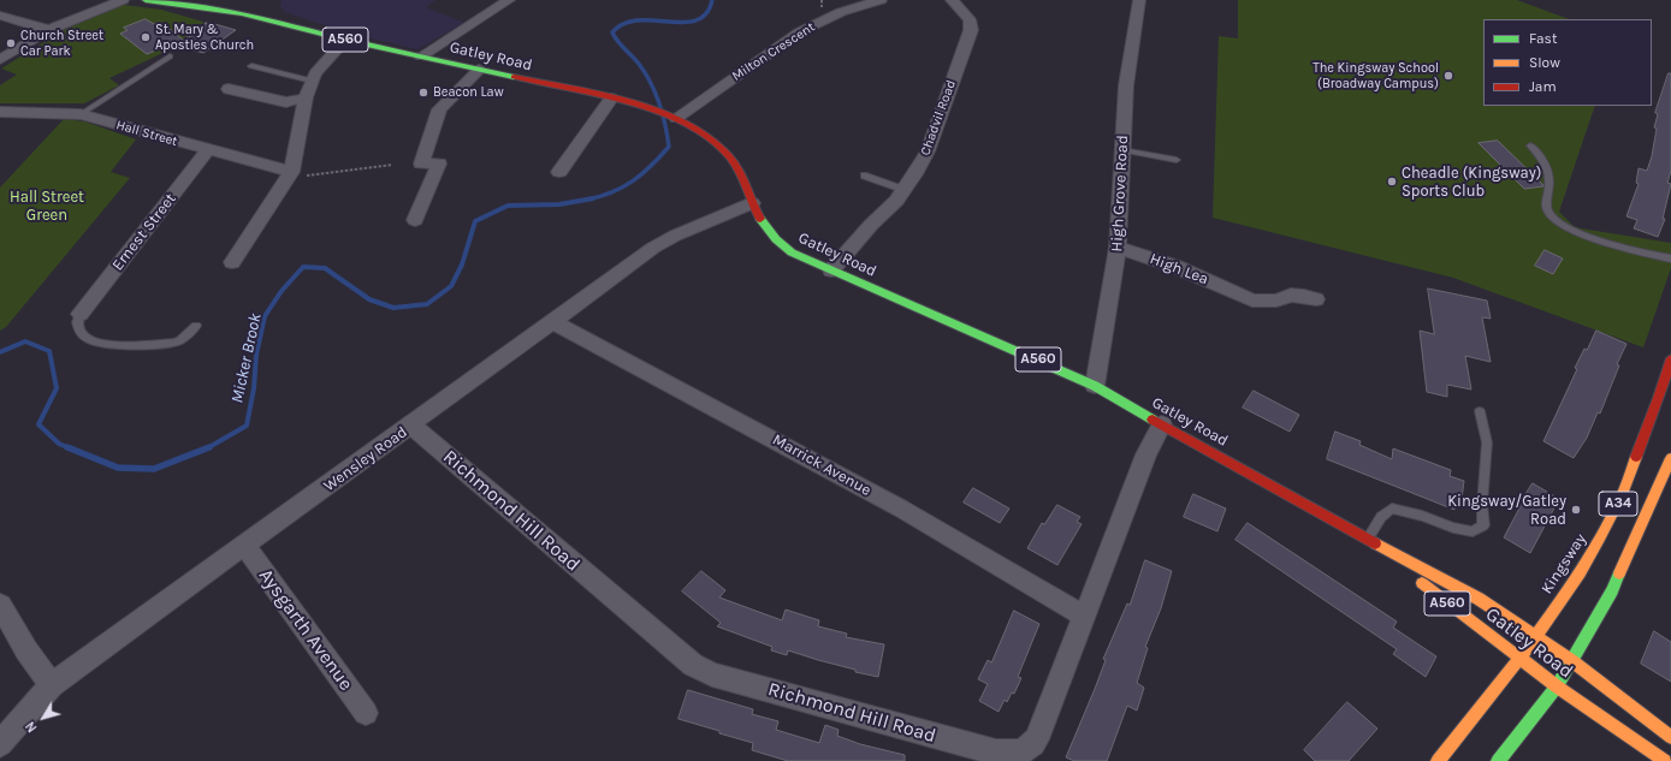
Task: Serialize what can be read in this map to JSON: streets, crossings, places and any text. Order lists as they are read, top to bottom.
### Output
{
  "streets": {
    "main road": [
      "A560",
      "Gatley Road",
      "A34",
      "Kingsway"
    ],
    "street": [
      "Milton Crescent",
      "Chadvil Road",
      "Hall Street",
      "High Grove Road",
      "Ernest Street",
      "High Lea",
      "Wensley Road",
      "Marrick Avenue",
      "Richmond Hill Road",
      "Aysgarth Avenue"
    ]
  },
  "crossings": [
    ["A560", "Gatley Road"],
    ["Milton Crescent", "Gatley Road"],
    ["Gatley Road", "Chadvil Road"],
    ["Gatley Road", "High Grove Road"],
    ["Gatley Road", "Wensley Road"],
    ["Gatley Road", "A34"],
    ["Gatley Road", "Richmond Hill Road"],
    ["Gatley Road", "Kingsway"],
    ["Hall Street", "Ernest Street"],
    ["High Grove Road", "High Lea"],
    ["Wensley Road", "Marrick Avenue"],
    ["Wensley Road", "Richmond Hill Road"],
    ["Wensley Road", "Aysgarth Avenue"],
    ["Marrick Avenue", "Richmond Hill Road"]
  ],
  "water": ["Micker Brook"],
  "parks": ["Hall Street Green"],
  "places": [
    "St. Mary & Apostles Church",
    "Church Street Car Park",
    "The Kingsway School (Broadway Campus)",
    "Beacon Law",
    "Cheadle (Kingsway) Sports Club",
    "Kingsway/Gatley Road"
  ],
  "legend": ["Fast", "Slow", "Jam"],
  "north": "bottom left"
}
